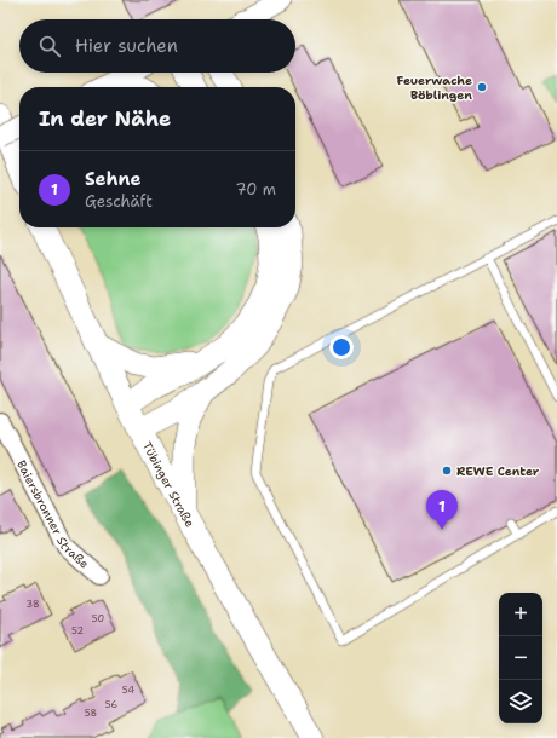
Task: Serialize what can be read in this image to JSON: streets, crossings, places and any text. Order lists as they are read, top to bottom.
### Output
{
  "streets": {
    "main road": ["Tübinger Straße"],
    "street": ["Baiersbronner Straße"]
  },
  "places": ["Feuerwache Böblingen", "REWE Center"],
  "house_numbers": [
    "38",
    "50",
    "52",
    "54",
    "56",
    "58"
  ],
  "page": {
    "search": "Hier suchen",
    "heading": "In der Nähe",
    "list": [
      {
        "mark": "1",
        "name": "Sehne",
        "note": "Geschäft",
        "value": "70 m"
      }
    ],
    "pins": "1",
    "map_buttons": ["+", "−"]
  }
}
